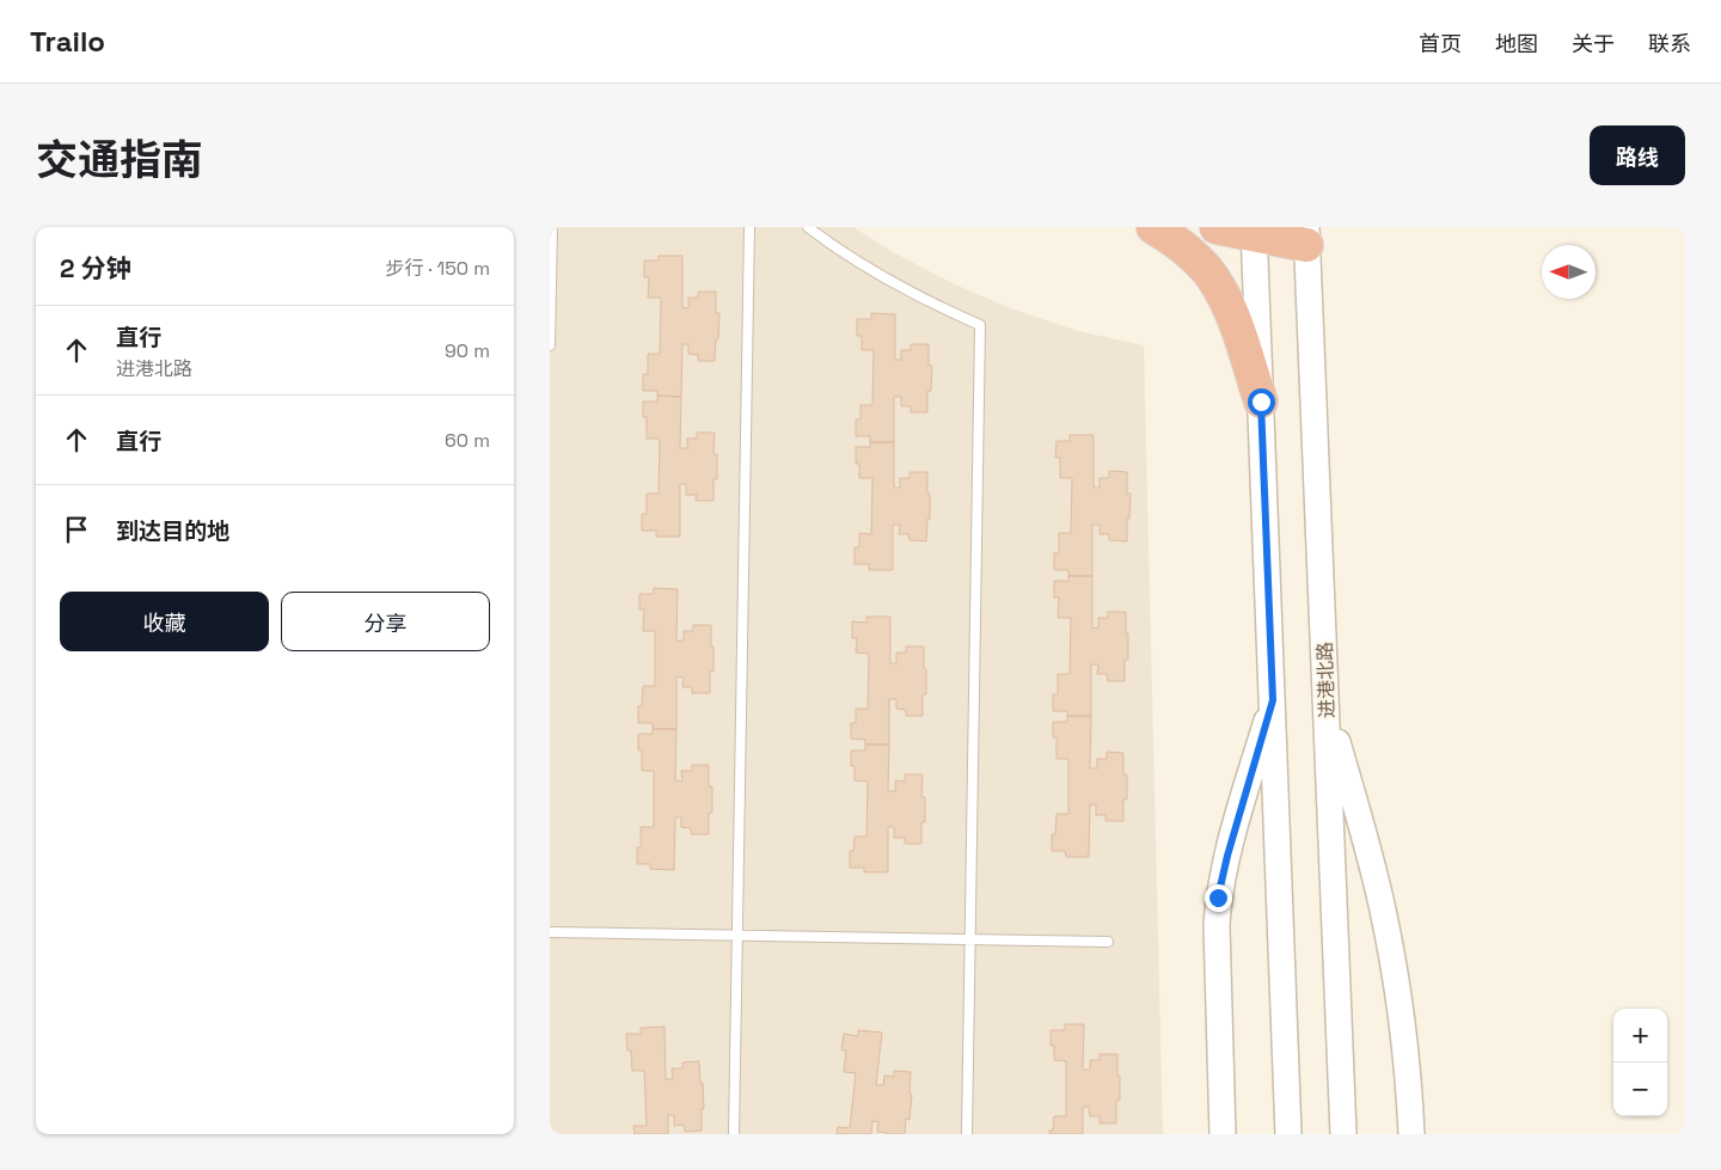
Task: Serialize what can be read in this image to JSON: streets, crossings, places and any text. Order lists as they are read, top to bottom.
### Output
{
  "streets": {
    "main road": ["进港北路"]
  },
  "north": "left",
  "page": {
    "header": "Trailo",
    "nav": [
      "首页",
      "地图",
      "关于",
      "联系"
    ],
    "title": "交通指南",
    "buttons": [
      "路线",
      ["收藏", "分享"]
    ],
    "heading": ["2 分钟", "步行 · 150 m"],
    "list": [
      ["直行", "进港北路", "90 m"],
      ["直行", "60 m"],
      "到达目的地"
    ],
    "map_buttons": ["+", "−"]
  }
}
